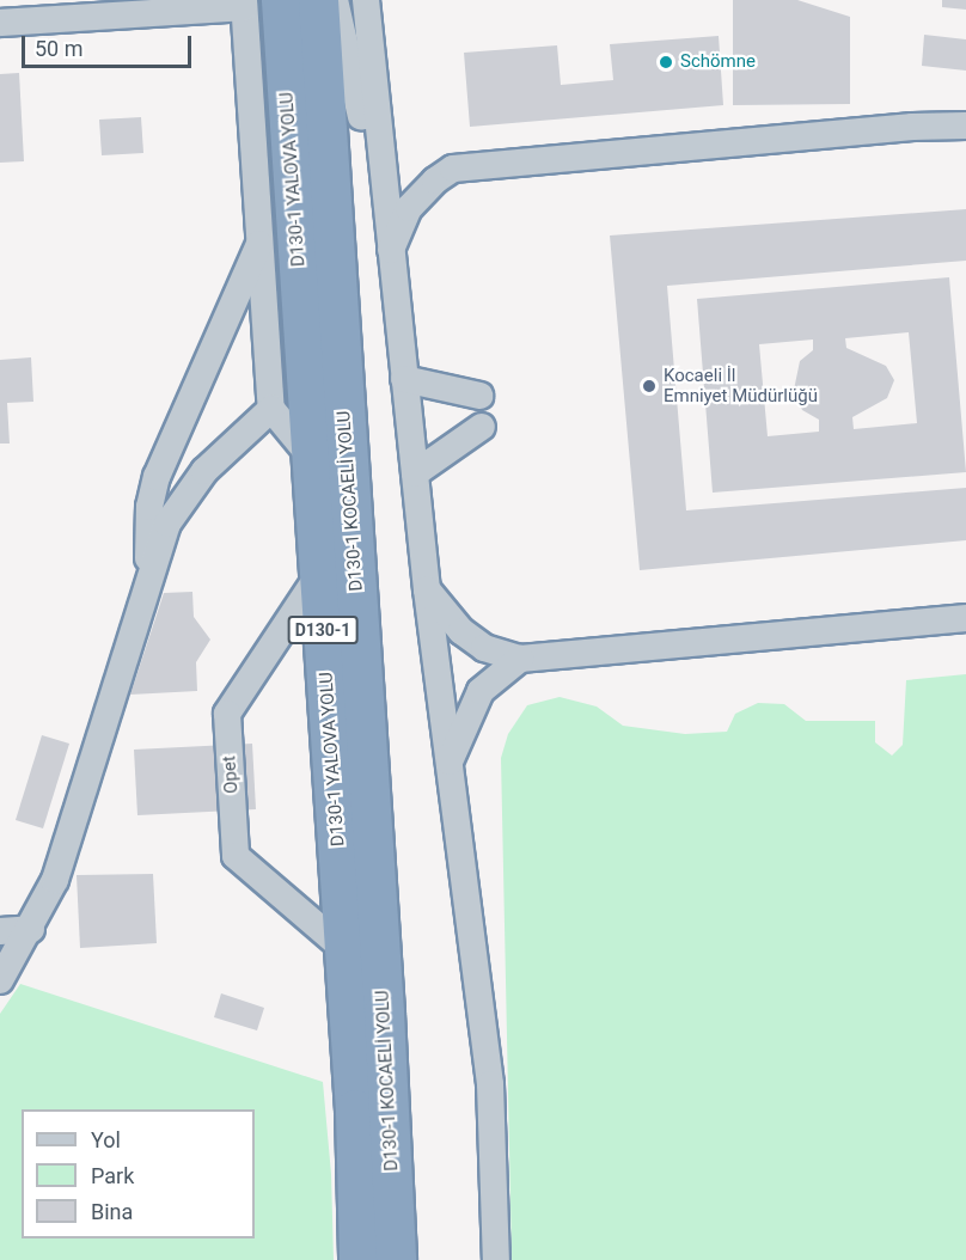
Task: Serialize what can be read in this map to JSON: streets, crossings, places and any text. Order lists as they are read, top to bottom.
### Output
{
  "streets": {
    "highway": ["D130-1 YALOVA YOLU", "D130-1 KOCAELİ YOLU", "D130-1"],
    "street": ["Opet"]
  },
  "crossings": [
    ["D130-1 YALOVA YOLU", "Opet"]
  ],
  "places": ["Schömne", "Kocaeli İl Emniyet Müdürlüğü"],
  "legend": ["Yol", "Park", "Bina"],
  "scale_bar": "50 m"
}
